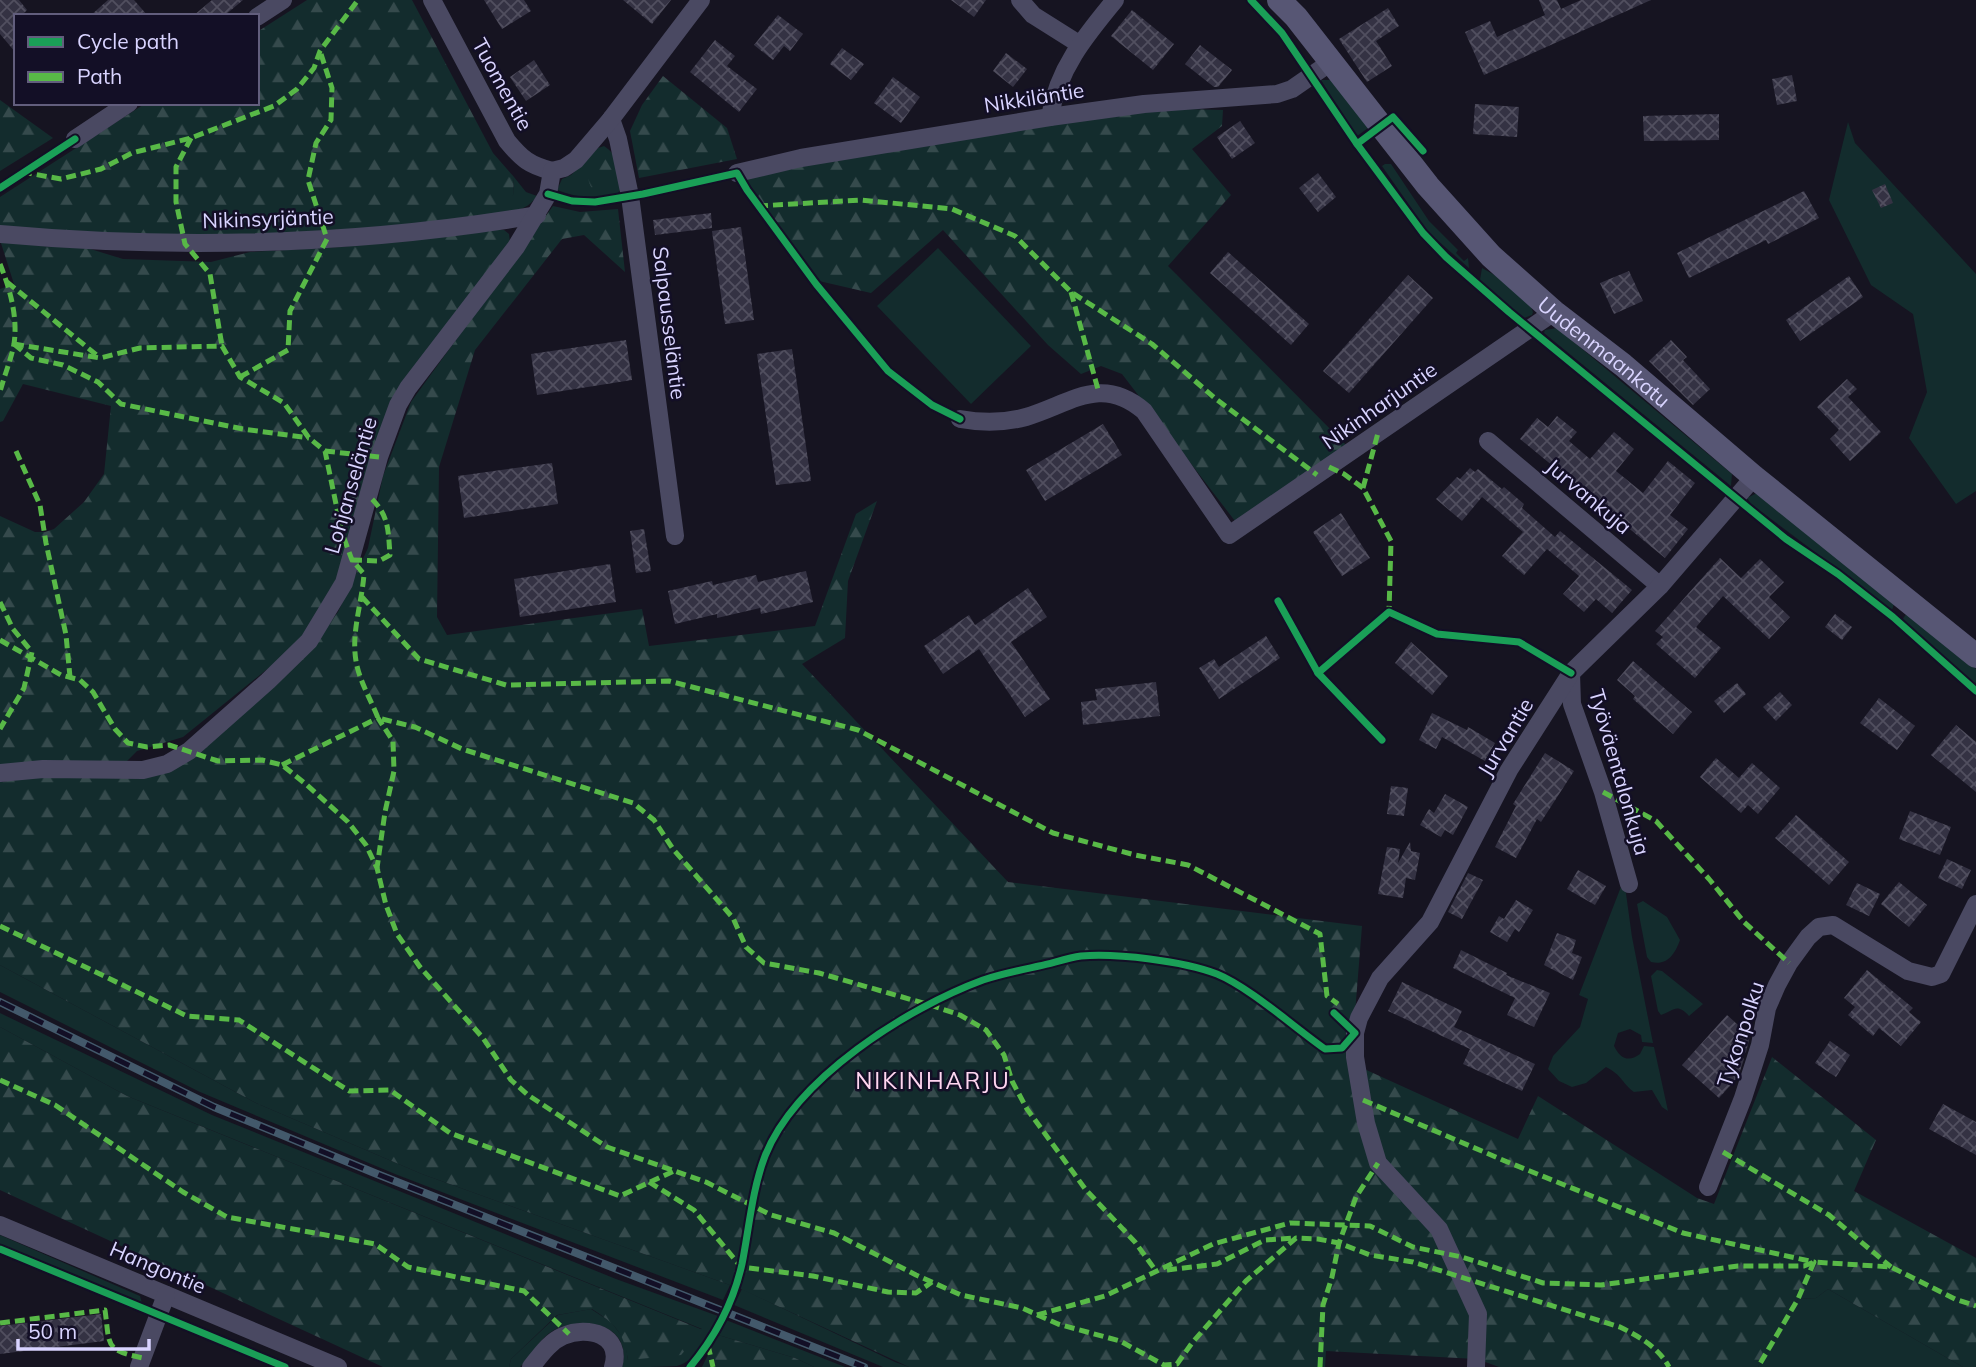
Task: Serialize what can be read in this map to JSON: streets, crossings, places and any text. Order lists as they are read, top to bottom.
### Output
{
  "streets": {
    "main road": ["Uudenmaankatu"],
    "street": [
      "Tuomentie",
      "Nikkiläntie",
      "Nikinsyrjäntie",
      "Salpausseläntie",
      "Nikinharjuntie",
      "Lohjanseläntie",
      "Jurvankuja",
      "Jurvantie",
      "Työväentalonkuja",
      "Tykonpolku",
      "Hangontie"
    ]
  },
  "crossings": [
    ["Tuomentie", "Lohjanseläntie"],
    ["Nikkiläntie", "Uudenmaankatu"],
    ["Nikinsyrjäntie", "Lohjanseläntie"],
    ["Uudenmaankatu", "Nikinharjuntie"],
    ["Uudenmaankatu", "Jurvantie"],
    ["Jurvankuja", "Jurvantie"],
    ["Jurvantie", "Työväentalonkuja"]
  ],
  "districts": ["NIKINHARJU"],
  "legend": ["Cycle path", "Path"],
  "scale_bar": "50 m"
}
